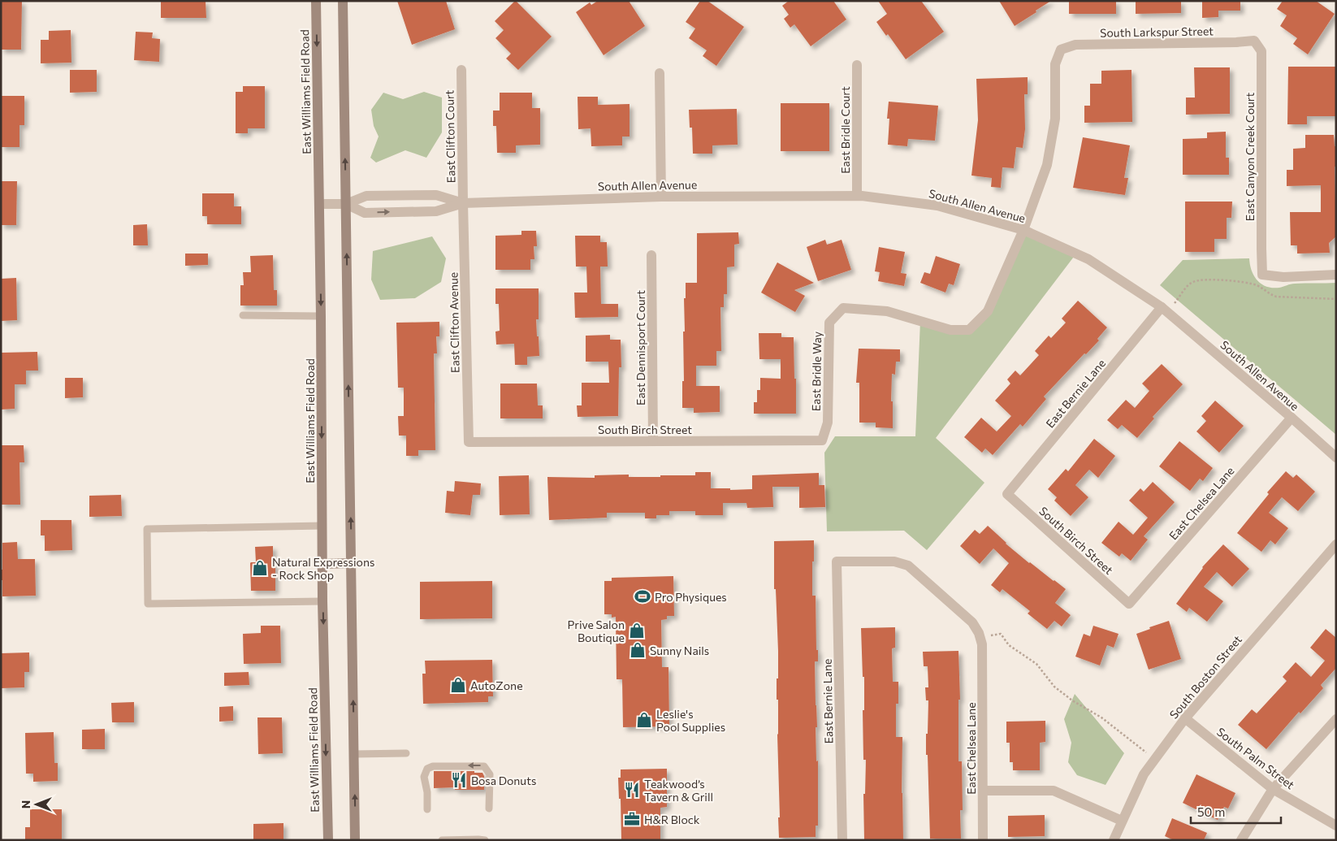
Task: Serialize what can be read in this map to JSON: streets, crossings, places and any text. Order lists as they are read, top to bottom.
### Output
{
  "streets": {
    "main road": ["East Williams Field Road"],
    "street": [
      "South Larkspur Street",
      "East Bridle Court",
      "East Clifton Court",
      "East Canyon Creek Court",
      "South Allen Avenue",
      "East Clifton Avenue",
      "East Dennisport Court",
      "East Bridle Way",
      "East Bernie Lane",
      "South Birch Street",
      "East Chelsea Lane",
      "South Boston Street",
      "South Palm Street"
    ]
  },
  "crossings": [
    ["South Larkspur Street", "East Canyon Creek Court"],
    ["South Larkspur Street", "South Allen Avenue"],
    ["South Larkspur Street", "East Bridle Way"],
    ["East Williams Field Road", "South Allen Avenue"],
    ["East Bridle Court", "South Allen Avenue"],
    ["East Clifton Court", "South Allen Avenue"],
    ["East Clifton Court", "East Clifton Avenue"],
    ["South Allen Avenue", "East Clifton Avenue"],
    ["South Allen Avenue", "East Bridle Way"],
    ["South Allen Avenue", "East Bernie Lane"],
    ["South Allen Avenue", "East Chelsea Lane"],
    ["East Clifton Avenue", "South Birch Street"],
    ["East Dennisport Court", "South Birch Street"],
    ["East Bridle Way", "South Birch Street"],
    ["East Bernie Lane", "South Birch Street"],
    ["East Bernie Lane", "East Chelsea Lane"],
    ["South Birch Street", "East Chelsea Lane"],
    ["South Boston Street", "South Palm Street"]
  ],
  "places": {
    "shop": [
      "Natural Expressions - Rock Shop",
      "Prive Salon Boutique",
      "Sunny Nails",
      "AutoZone",
      "Leslie's Pool Supplies"
    ],
    "sports": ["Pro Physiques"],
    "restaurant": ["Bosa Donuts", "Teakwood’s Tavern & Grill"],
    "office": ["H&R Block"]
  },
  "scale_bar": "50 m",
  "north": "left"
}
